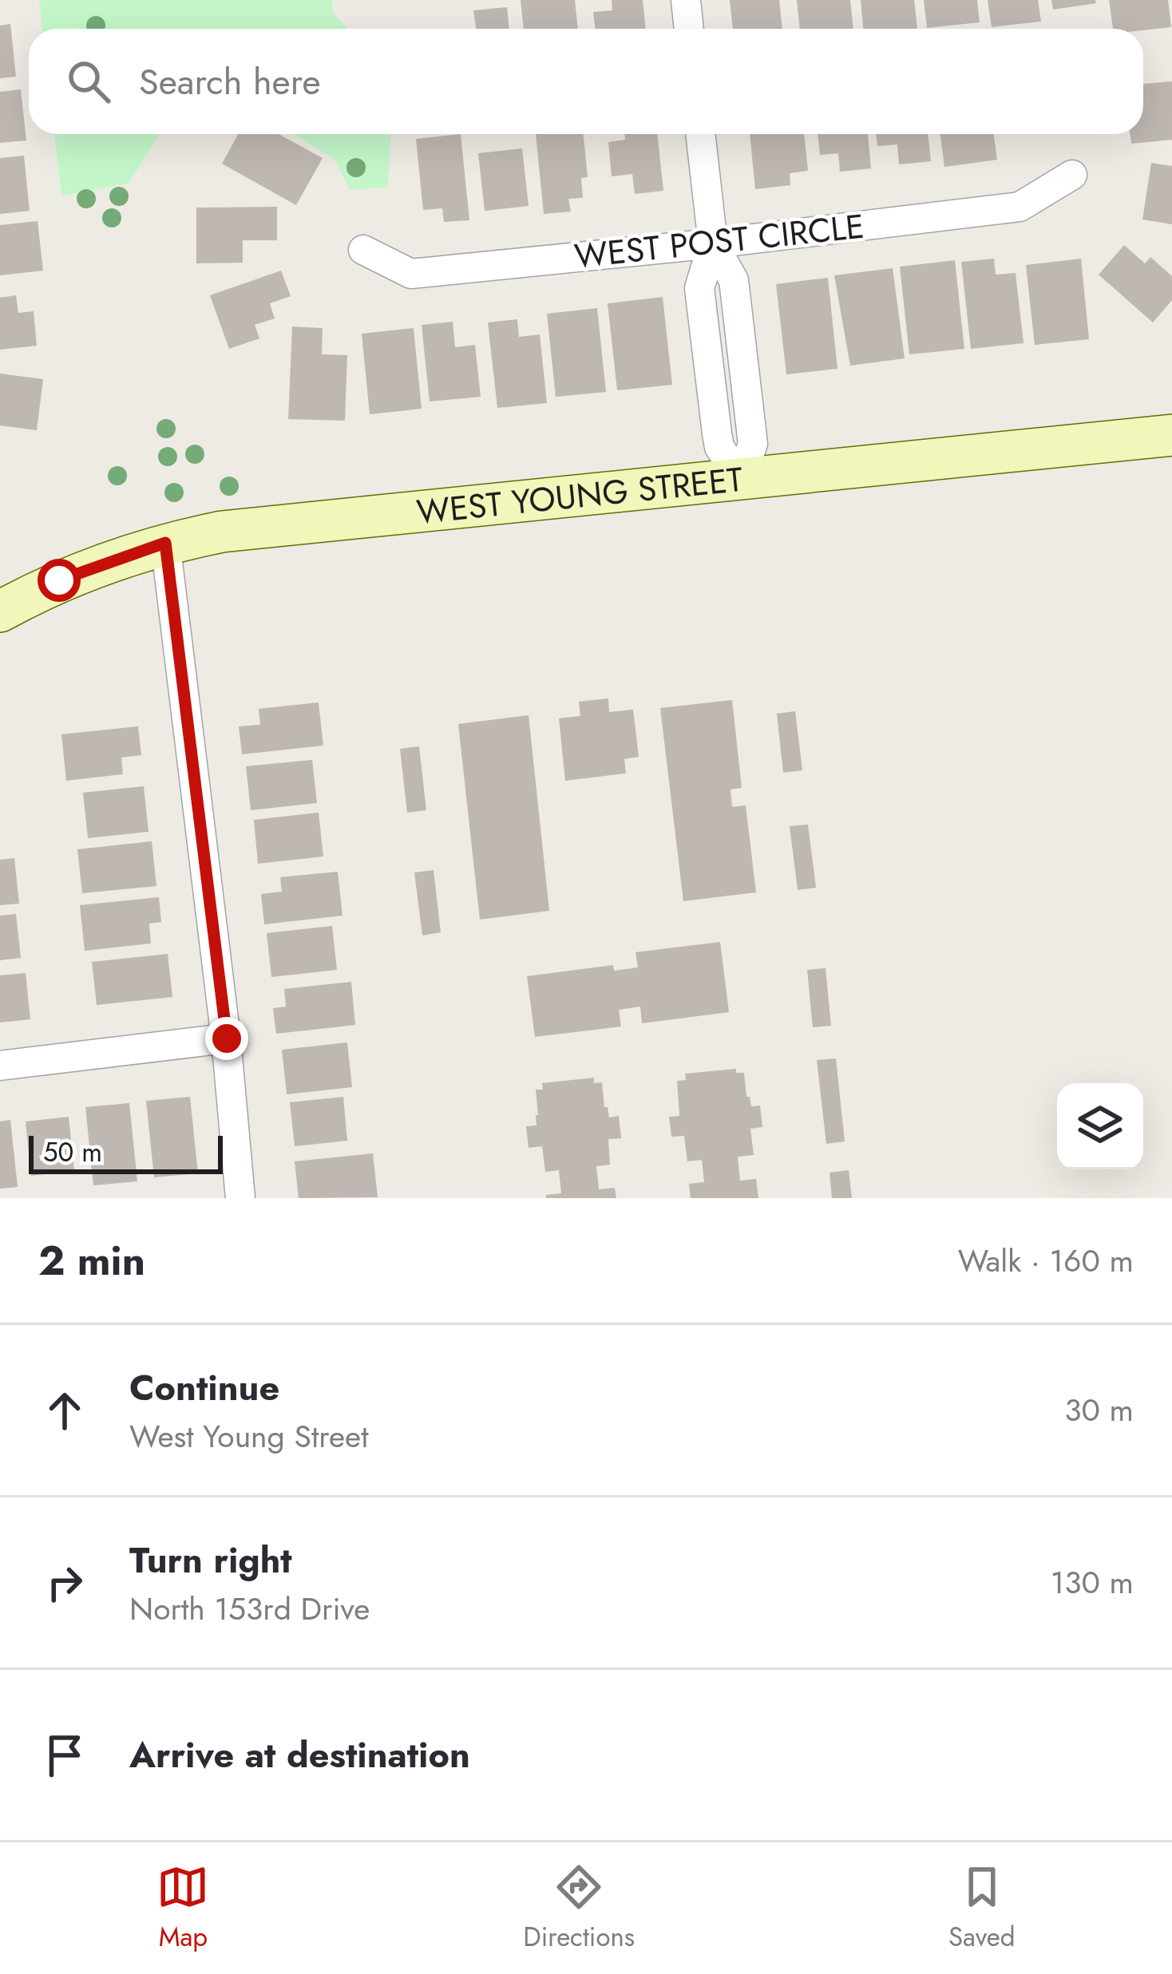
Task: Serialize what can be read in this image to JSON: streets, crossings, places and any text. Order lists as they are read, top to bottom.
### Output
{
  "streets": {
    "street": ["WEST POST CIRCLE", "WEST YOUNG STREET"]
  },
  "scale_bar": "50 m",
  "page": {
    "search": "Search here",
    "scale": "50 m",
    "heading": ["2 min", "Walk · 160 m"],
    "list": [
      ["Continue", "West Young Street", "30 m"],
      ["Turn right", "North 153rd Drive", "130 m"],
      "Arrive at destination"
    ],
    "nav": ["Map", "Directions", "Saved"]
  }
}
